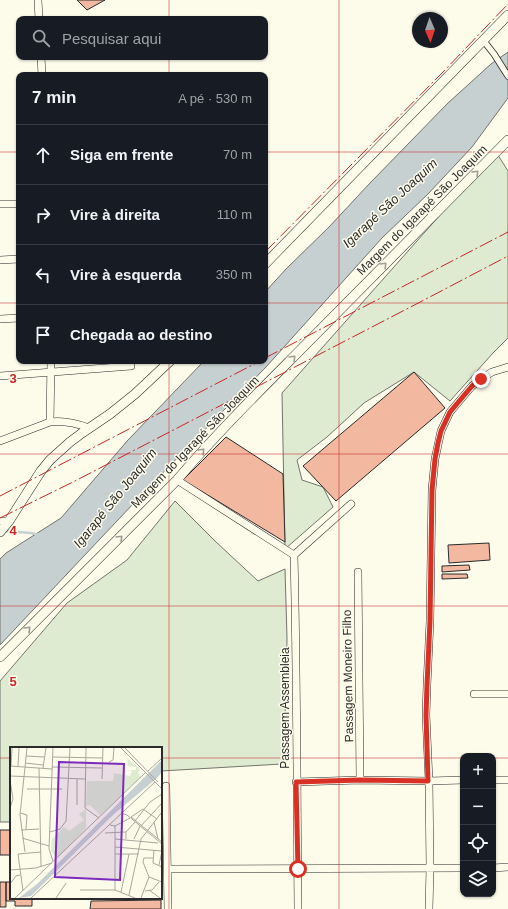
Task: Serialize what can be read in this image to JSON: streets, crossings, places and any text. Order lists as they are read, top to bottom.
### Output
{
  "streets": {
    "street": ["Margem do Igarapé São Joaquim", "Passagem Moneiro Filho", "Passagem Assembleia"]
  },
  "one_way": ["Margem do Igarapé São Joaquim"],
  "water": ["Igarapé São Joaquim"],
  "north": "bottom",
  "page": {
    "search": "Pesquisar aqui",
    "heading": ["7 min", "A pé · 530 m"],
    "list": [
      ["Siga em frente", "70 m"],
      ["Vire à direita", "110 m"],
      ["Vire à esquerda", "350 m"],
      "Chegada ao destino"
    ],
    "map_buttons": ["+", "−"]
  },
  "grid": {
    "rows": ["3", "4", "5"]
  }
}
